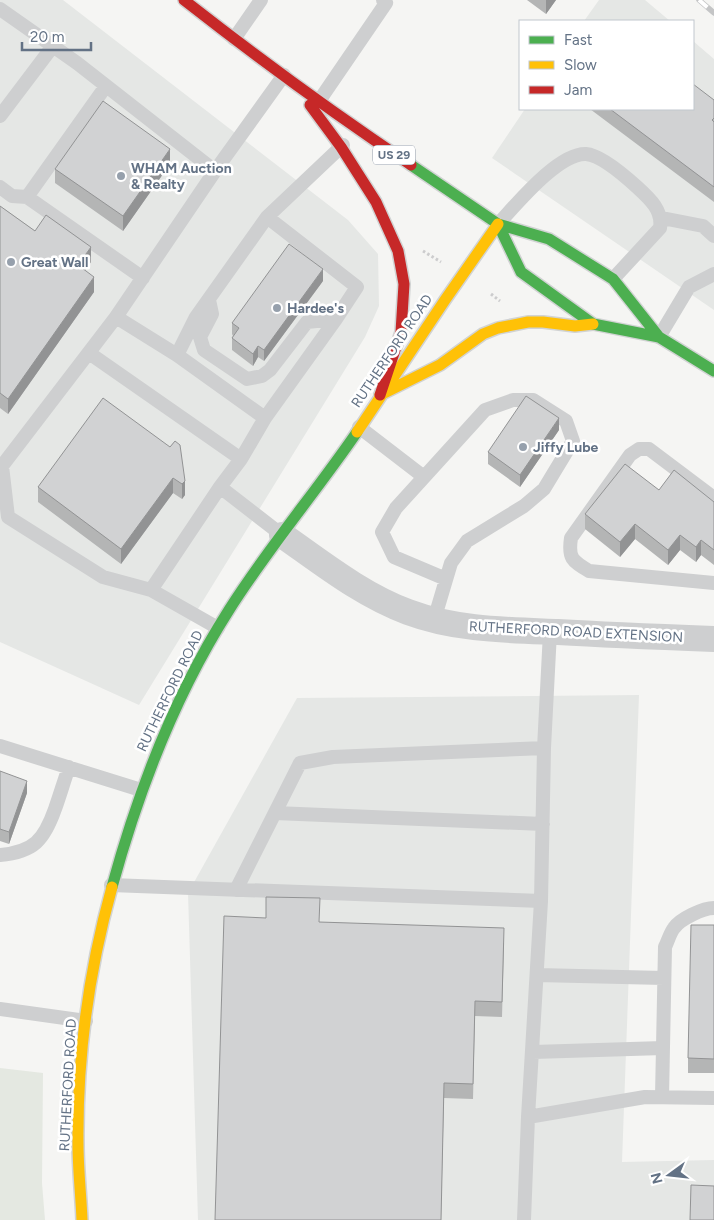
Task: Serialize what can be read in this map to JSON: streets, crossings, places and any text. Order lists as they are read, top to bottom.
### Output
{
  "streets": {
    "main road": ["US 29", "RUTHERFORD ROAD"],
    "street": ["RUTHERFORD ROAD EXTENSION"]
  },
  "crossings": [
    ["US 29", "RUTHERFORD ROAD"],
    ["RUTHERFORD ROAD", "RUTHERFORD ROAD EXTENSION"]
  ],
  "places": [
    "WHAM Auction & Realty",
    "Great Wall",
    "Hardee's",
    "Jiffy Lube"
  ],
  "legend": ["Fast", "Slow", "Jam"],
  "scale_bar": "20 m",
  "north": "left"
}
